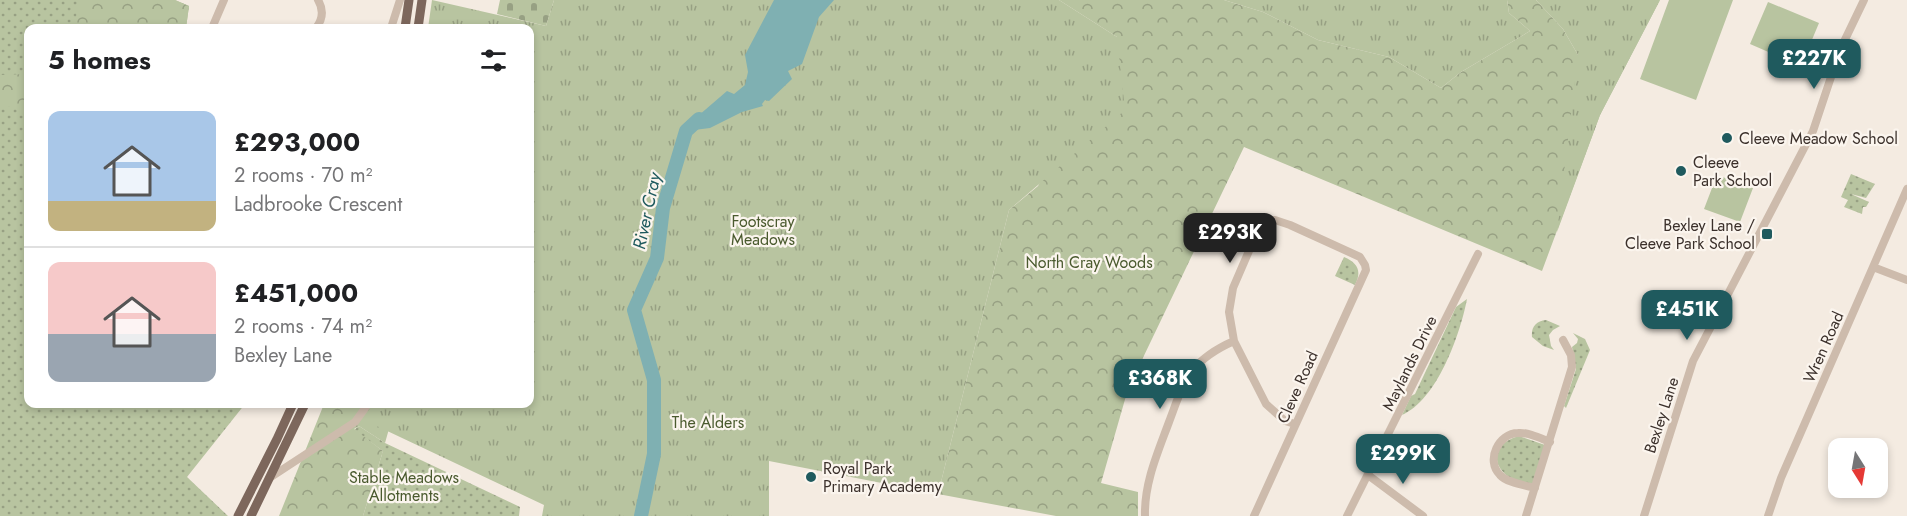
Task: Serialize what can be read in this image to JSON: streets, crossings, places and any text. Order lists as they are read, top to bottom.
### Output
{
  "streets": {
    "street": [
      "Wren Road",
      "Maylands Drive",
      "Cleve Road",
      "Bexley Lane"
    ]
  },
  "water": ["River Cray"],
  "parks": [
    "Footscray Meadows",
    "North Cray Woods",
    "The Alders",
    "Stable Meadows Allotments"
  ],
  "places": {
    "other": ["Cleeve Meadow School", "Cleeve Park School", "Royal Park Primary Academy"],
    "transit": ["Bexley Lane / Cleeve Park School"]
  },
  "north": "bottom",
  "page": {
    "heading": "5 homes",
    "price": [
      "£227K",
      "£293K",
      "£451K",
      "£368K",
      "£299K"
    ],
    "list": [
      {
        "name": "£293,000",
        "note": "2 rooms · 70 m² · Ladbrooke Crescent"
      },
      {
        "name": "£451,000",
        "note": "2 rooms · 74 m² · Bexley Lane"
      }
    ]
  }
}
